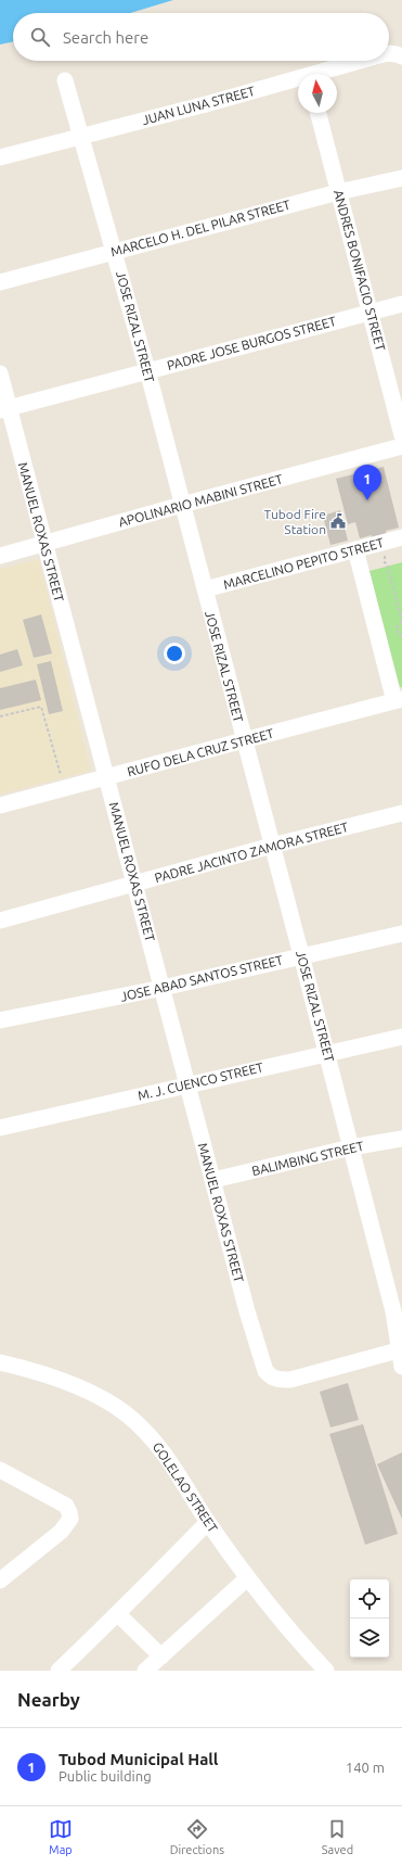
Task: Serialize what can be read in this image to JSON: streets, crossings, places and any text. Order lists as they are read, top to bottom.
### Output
{
  "streets": {
    "street": [
      "JUAN LUNA STREET",
      "MARCELO H. DEL PILAR STREET",
      "ANDRES BONIFACIO STREET",
      "JOSE RIZAL STREET",
      "PADRE JOSE BURGOS STREET",
      "APOLINARIO MABINI STREET",
      "MANUEL ROXAS STREET",
      "MARCELINO PEPITO STREET",
      "RUFO DELA CRUZ STREET",
      "PADRE JACINTO ZAMORA STREET",
      "JOSE ABAD SANTOS STREET",
      "M. J. CUENCO STREET",
      "BALIMBING STREET",
      "GOLELAO STREET"
    ]
  },
  "crossings": [
    ["JUAN LUNA STREET", "JOSE RIZAL STREET"],
    ["MARCELO H. DEL PILAR STREET", "ANDRES BONIFACIO STREET"],
    ["MARCELO H. DEL PILAR STREET", "JOSE RIZAL STREET"],
    ["ANDRES BONIFACIO STREET", "PADRE JOSE BURGOS STREET"],
    ["JOSE RIZAL STREET", "PADRE JOSE BURGOS STREET"],
    ["JOSE RIZAL STREET", "APOLINARIO MABINI STREET"],
    ["JOSE RIZAL STREET", "MANUEL ROXAS STREET"],
    ["JOSE RIZAL STREET", "MARCELINO PEPITO STREET"],
    ["JOSE RIZAL STREET", "RUFO DELA CRUZ STREET"],
    ["JOSE RIZAL STREET", "PADRE JACINTO ZAMORA STREET"],
    ["JOSE RIZAL STREET", "JOSE ABAD SANTOS STREET"],
    ["JOSE RIZAL STREET", "M. J. CUENCO STREET"],
    ["JOSE RIZAL STREET", "BALIMBING STREET"],
    ["PADRE JOSE BURGOS STREET", "MANUEL ROXAS STREET"],
    ["APOLINARIO MABINI STREET", "MANUEL ROXAS STREET"],
    ["MANUEL ROXAS STREET", "RUFO DELA CRUZ STREET"],
    ["MANUEL ROXAS STREET", "PADRE JACINTO ZAMORA STREET"],
    ["MANUEL ROXAS STREET", "JOSE ABAD SANTOS STREET"],
    ["MANUEL ROXAS STREET", "M. J. CUENCO STREET"],
    ["MANUEL ROXAS STREET", "BALIMBING STREET"]
  ],
  "places": {
    "public building": ["Tubod Fire Station"]
  },
  "north": "top",
  "page": {
    "search": "Search here",
    "pins": "1",
    "heading": "Nearby",
    "list": [
      {
        "mark": "1",
        "name": "Tubod Municipal Hall",
        "note": "Public building",
        "value": "140 m"
      }
    ],
    "nav": ["Map", "Directions", "Saved"]
  }
}
